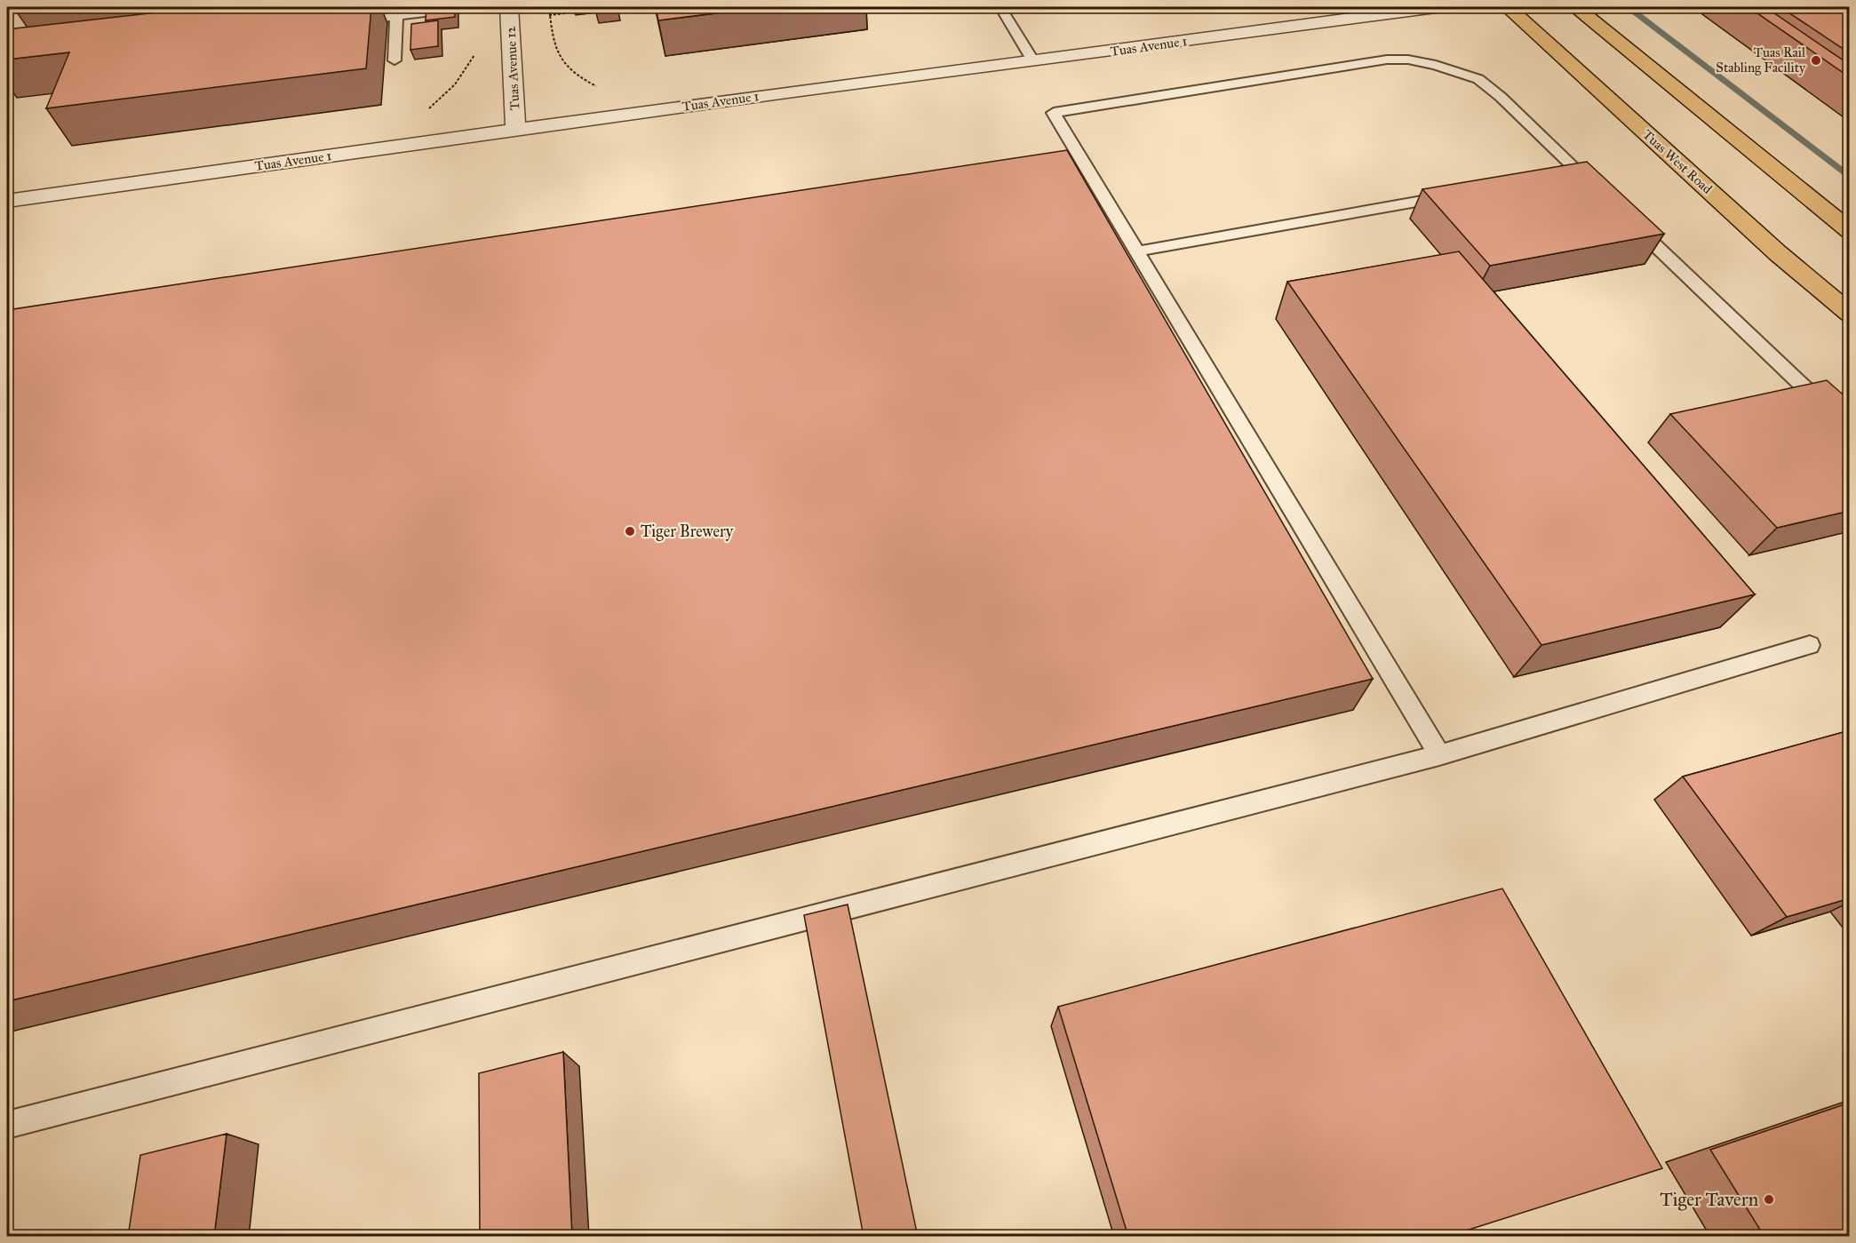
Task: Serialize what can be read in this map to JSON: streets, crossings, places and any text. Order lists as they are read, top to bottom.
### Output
{
  "streets": {
    "main road": ["Tuas West Road"],
    "street": ["Tuas Avenue 1", "Tuas Avenue 12"]
  },
  "crossings": [
    ["Tuas Avenue 1", "Tuas Avenue 12"]
  ],
  "places": ["Tuas Rail Stabling Facility", "Tiger Brewery", "Tiger Tavern"]
}
